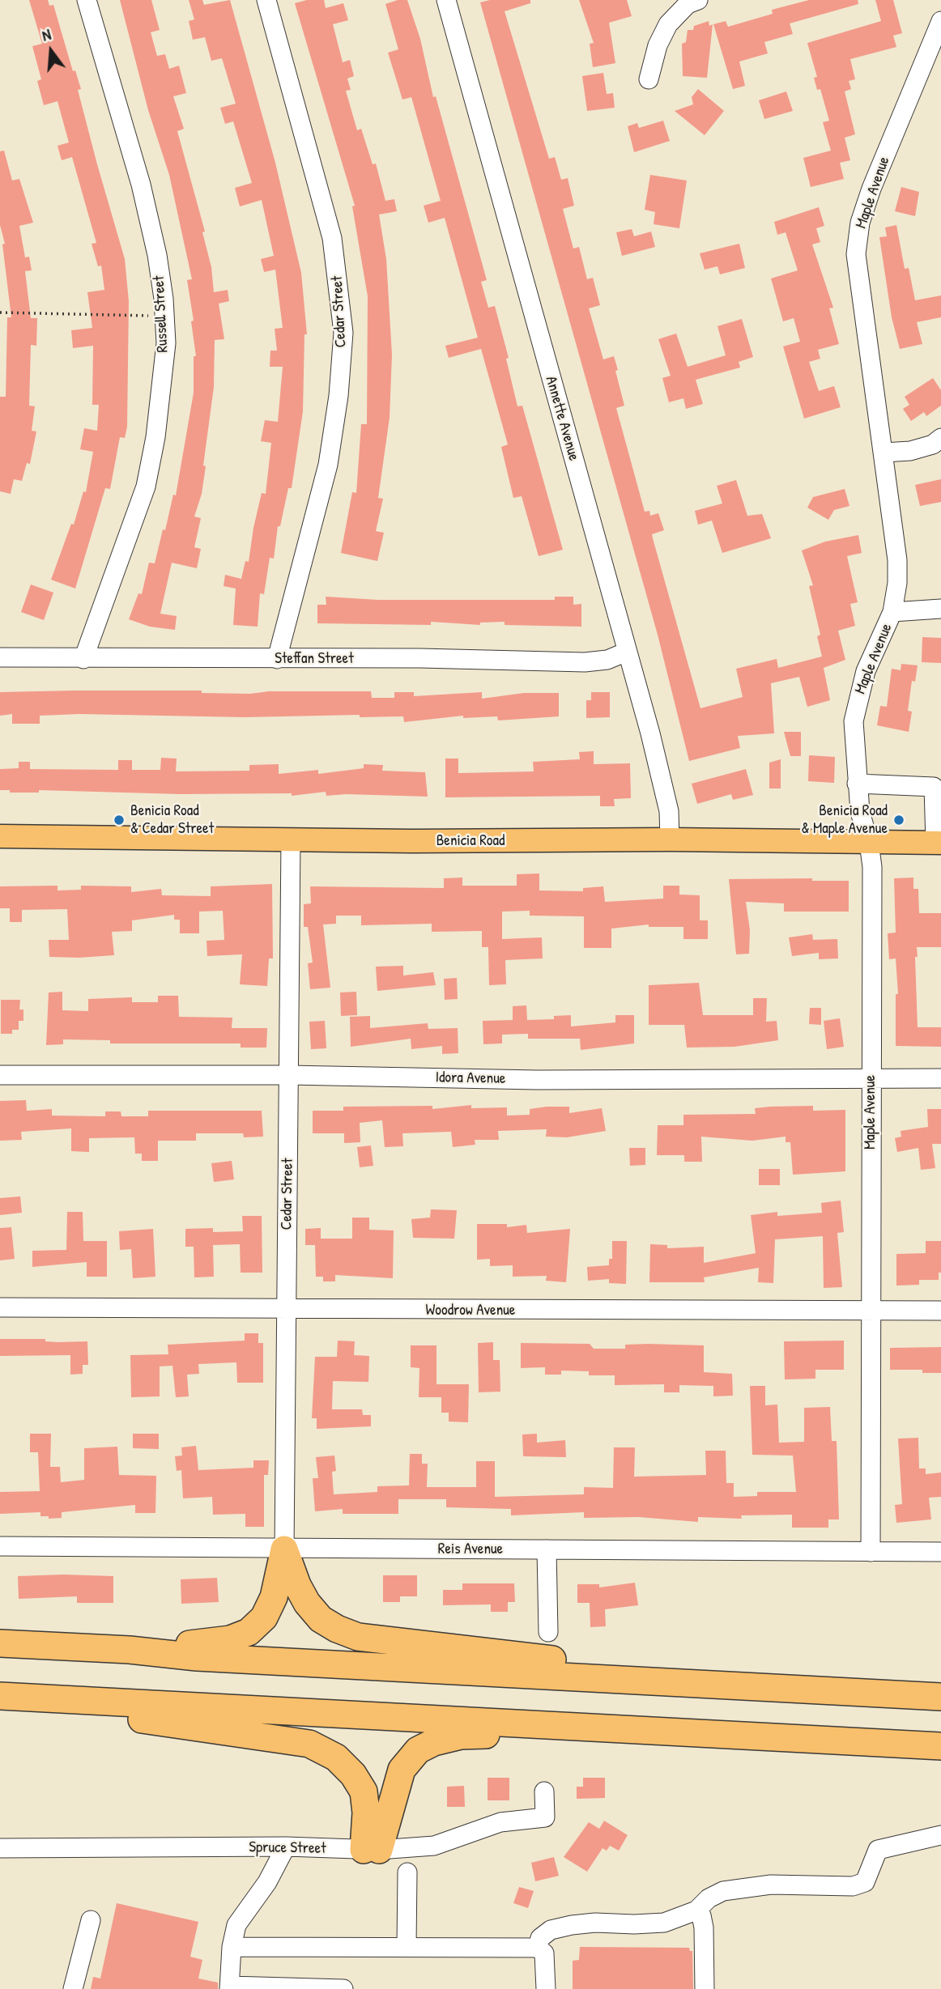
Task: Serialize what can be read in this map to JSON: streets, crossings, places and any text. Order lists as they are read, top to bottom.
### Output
{
  "streets": {
    "main road": ["Benicia Road"],
    "street": [
      "Maple Avenue",
      "Cedar Street",
      "Russell Street",
      "Annette Avenue",
      "Steffan Street",
      "Idora Avenue",
      "Woodrow Avenue",
      "Reis Avenue",
      "Spruce Street"
    ]
  },
  "crossings": [
    ["Maple Avenue", "Benicia Road"],
    ["Maple Avenue", "Idora Avenue"],
    ["Maple Avenue", "Woodrow Avenue"],
    ["Maple Avenue", "Reis Avenue"],
    ["Cedar Street", "Steffan Street"],
    ["Cedar Street", "Benicia Road"],
    ["Cedar Street", "Idora Avenue"],
    ["Cedar Street", "Woodrow Avenue"],
    ["Cedar Street", "Reis Avenue"],
    ["Russell Street", "Steffan Street"],
    ["Annette Avenue", "Steffan Street"],
    ["Annette Avenue", "Benicia Road"]
  ],
  "places": ["Benicia Road & Cedar Street", "Benicia Road & Maple Avenue"],
  "north": "top"
}
